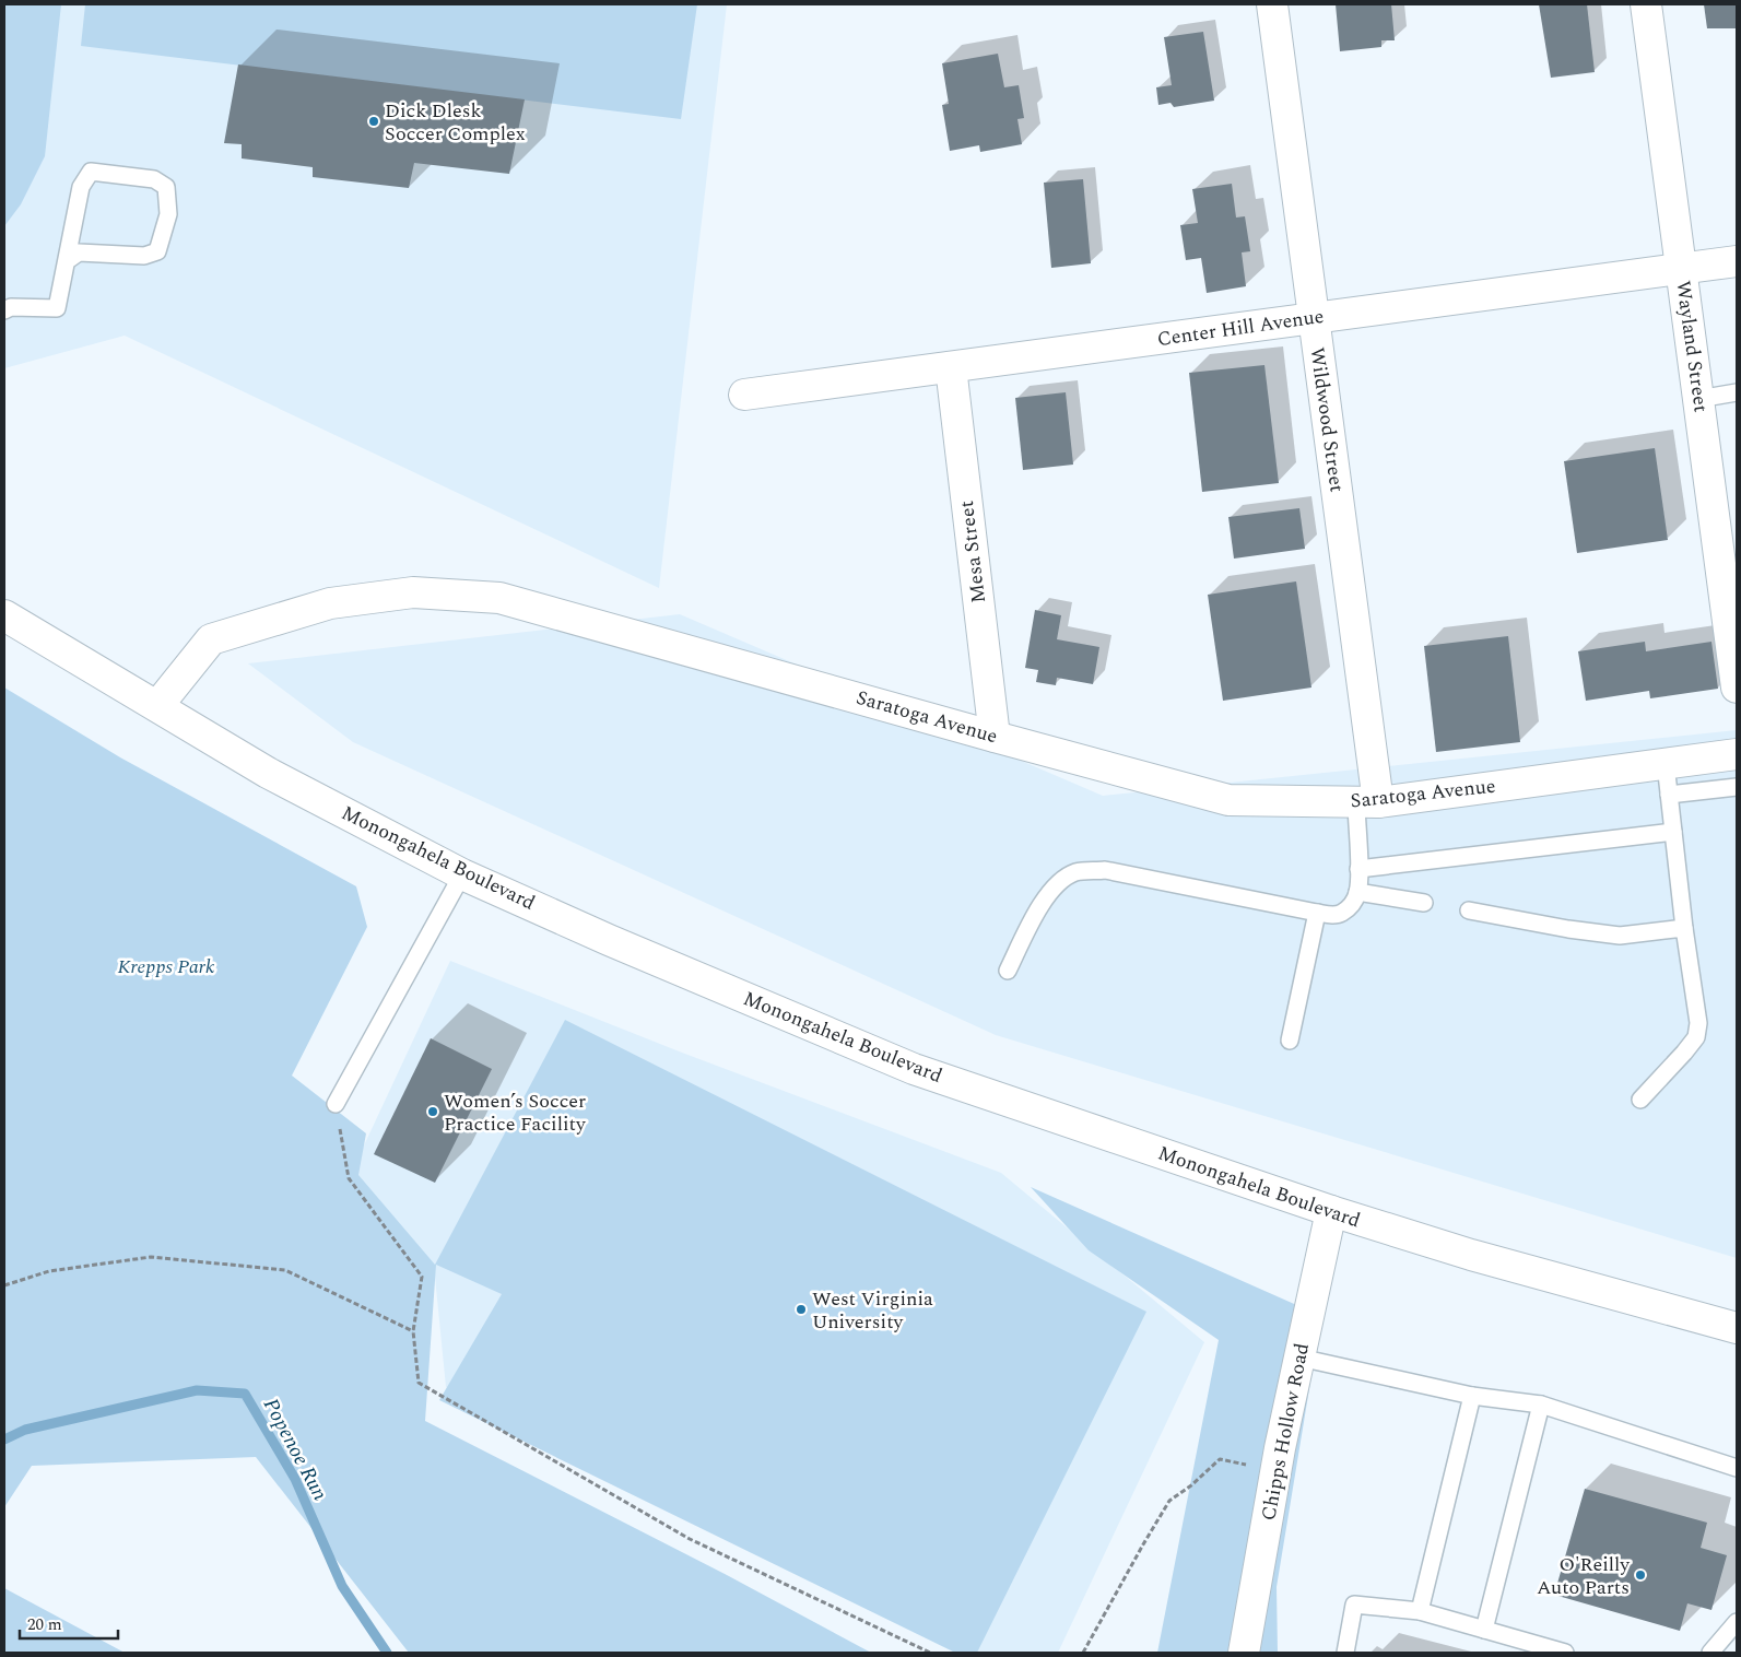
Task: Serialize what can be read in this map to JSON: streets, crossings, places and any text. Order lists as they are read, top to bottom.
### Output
{
  "streets": {
    "street": [
      "Center Hill Avenue",
      "Wayland Street",
      "Wildwood Street",
      "Mesa Street",
      "Saratoga Avenue",
      "Monongahela Boulevard",
      "Chipps Hollow Road"
    ]
  },
  "crossings": [
    ["Center Hill Avenue", "Wayland Street"],
    ["Center Hill Avenue", "Wildwood Street"],
    ["Center Hill Avenue", "Mesa Street"],
    ["Wildwood Street", "Saratoga Avenue"],
    ["Mesa Street", "Saratoga Avenue"],
    ["Saratoga Avenue", "Monongahela Boulevard"],
    ["Monongahela Boulevard", "Chipps Hollow Road"]
  ],
  "water": ["Popenoe Run"],
  "parks": ["Krepps Park"],
  "places": [
    "Dick Dlesk Soccer Complex",
    "Women’s Soccer Practice Facility",
    "West Virginia University",
    "O'Reilly Auto Parts"
  ],
  "scale_bar": "20 m"
}
